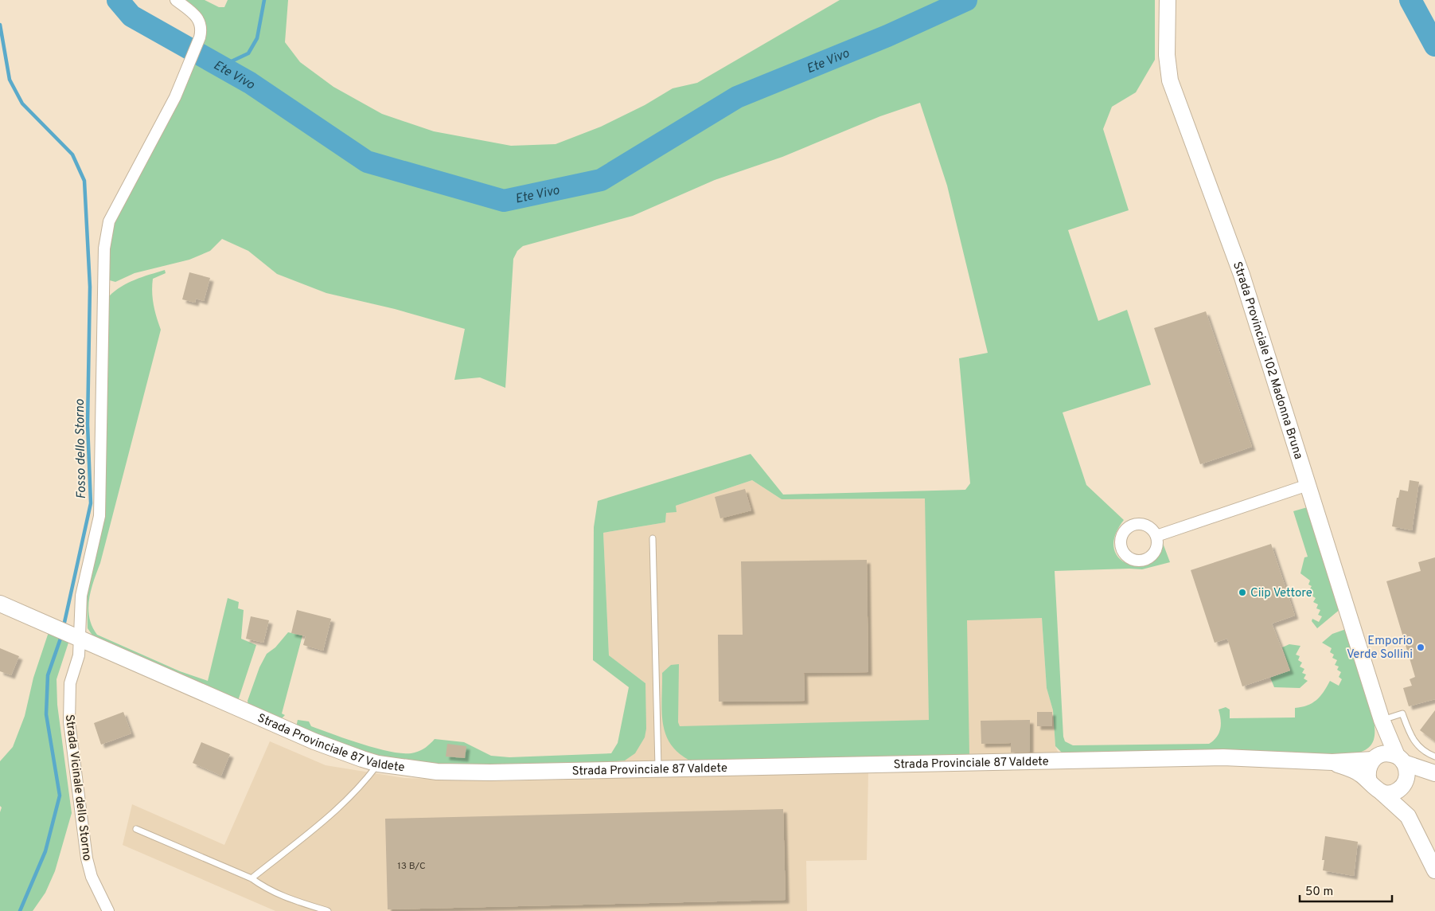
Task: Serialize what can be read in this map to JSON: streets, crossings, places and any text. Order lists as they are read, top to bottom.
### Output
{
  "streets": {
    "main road": ["Strada Provinciale 102 Madonna Bruna", "Strada Provinciale 87 Valdete"],
    "street": ["Strada Vicinale dello Storno"]
  },
  "crossings": [
    ["Strada Provinciale 102 Madonna Bruna", "Strada Provinciale 87 Valdete"],
    ["Strada Provinciale 87 Valdete", "Strada Vicinale dello Storno"]
  ],
  "water": ["Ete Vivo", "Fosso dello Storno"],
  "places": ["Ciip Vettore", "Emporio Verde Sollini"],
  "house_numbers": ["13 B/C"],
  "scale_bar": "50 m"
}
